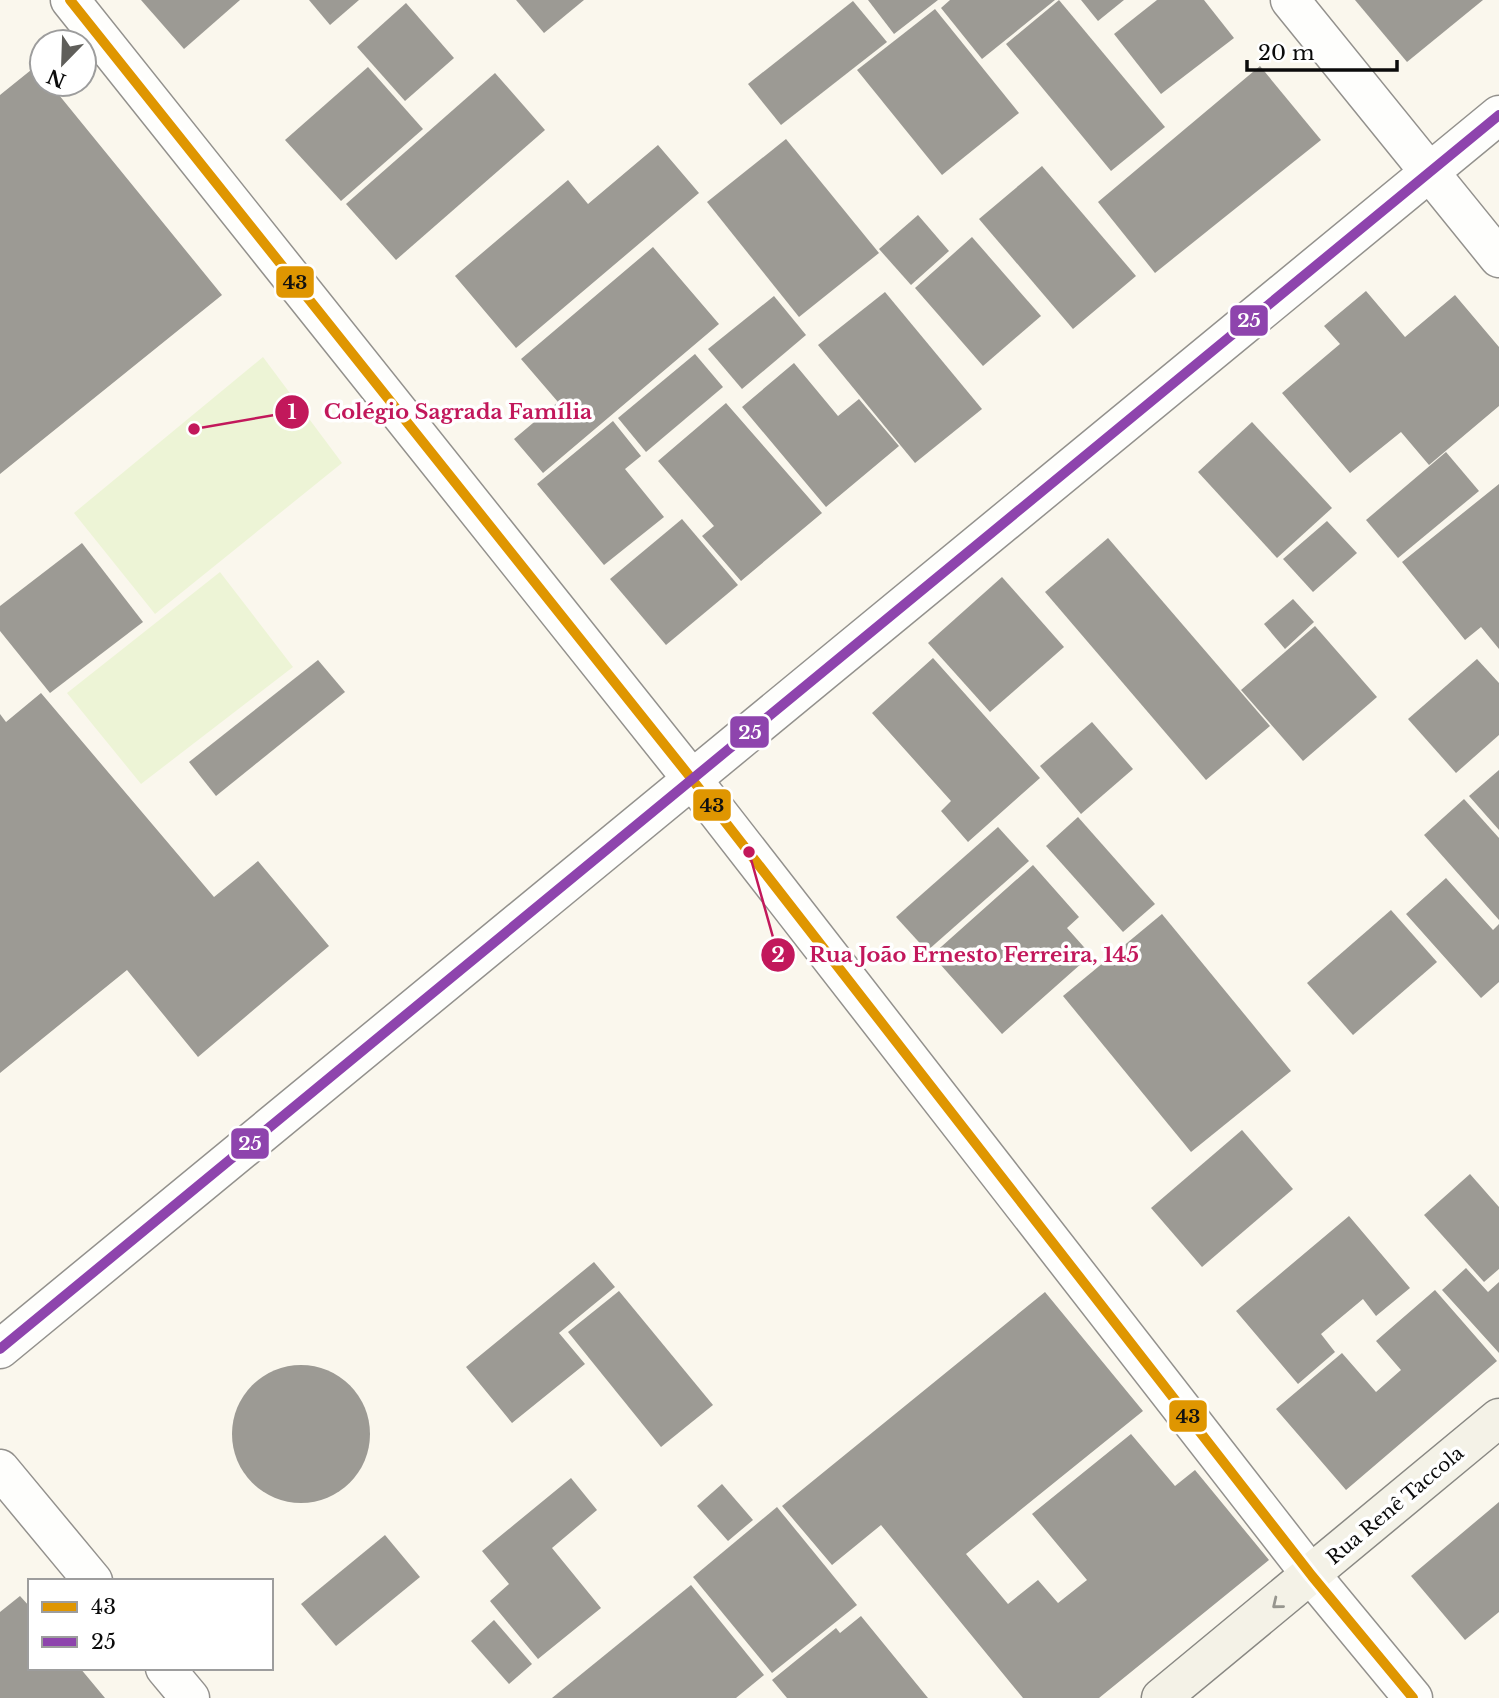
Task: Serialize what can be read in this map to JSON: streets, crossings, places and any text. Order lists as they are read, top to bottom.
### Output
{
  "streets": {
    "main road": ["Rua Renê Taccola"]
  },
  "one_way": ["Rua Renê Taccola"],
  "places": ["Colégio Sagrada Família", "Rua João Ernesto Ferreira, 145"],
  "lines": ["transit line 43", "transit line 25"],
  "legend": ["43", "25"],
  "scale_bar": "20 m",
  "north": "bottom left"
}
